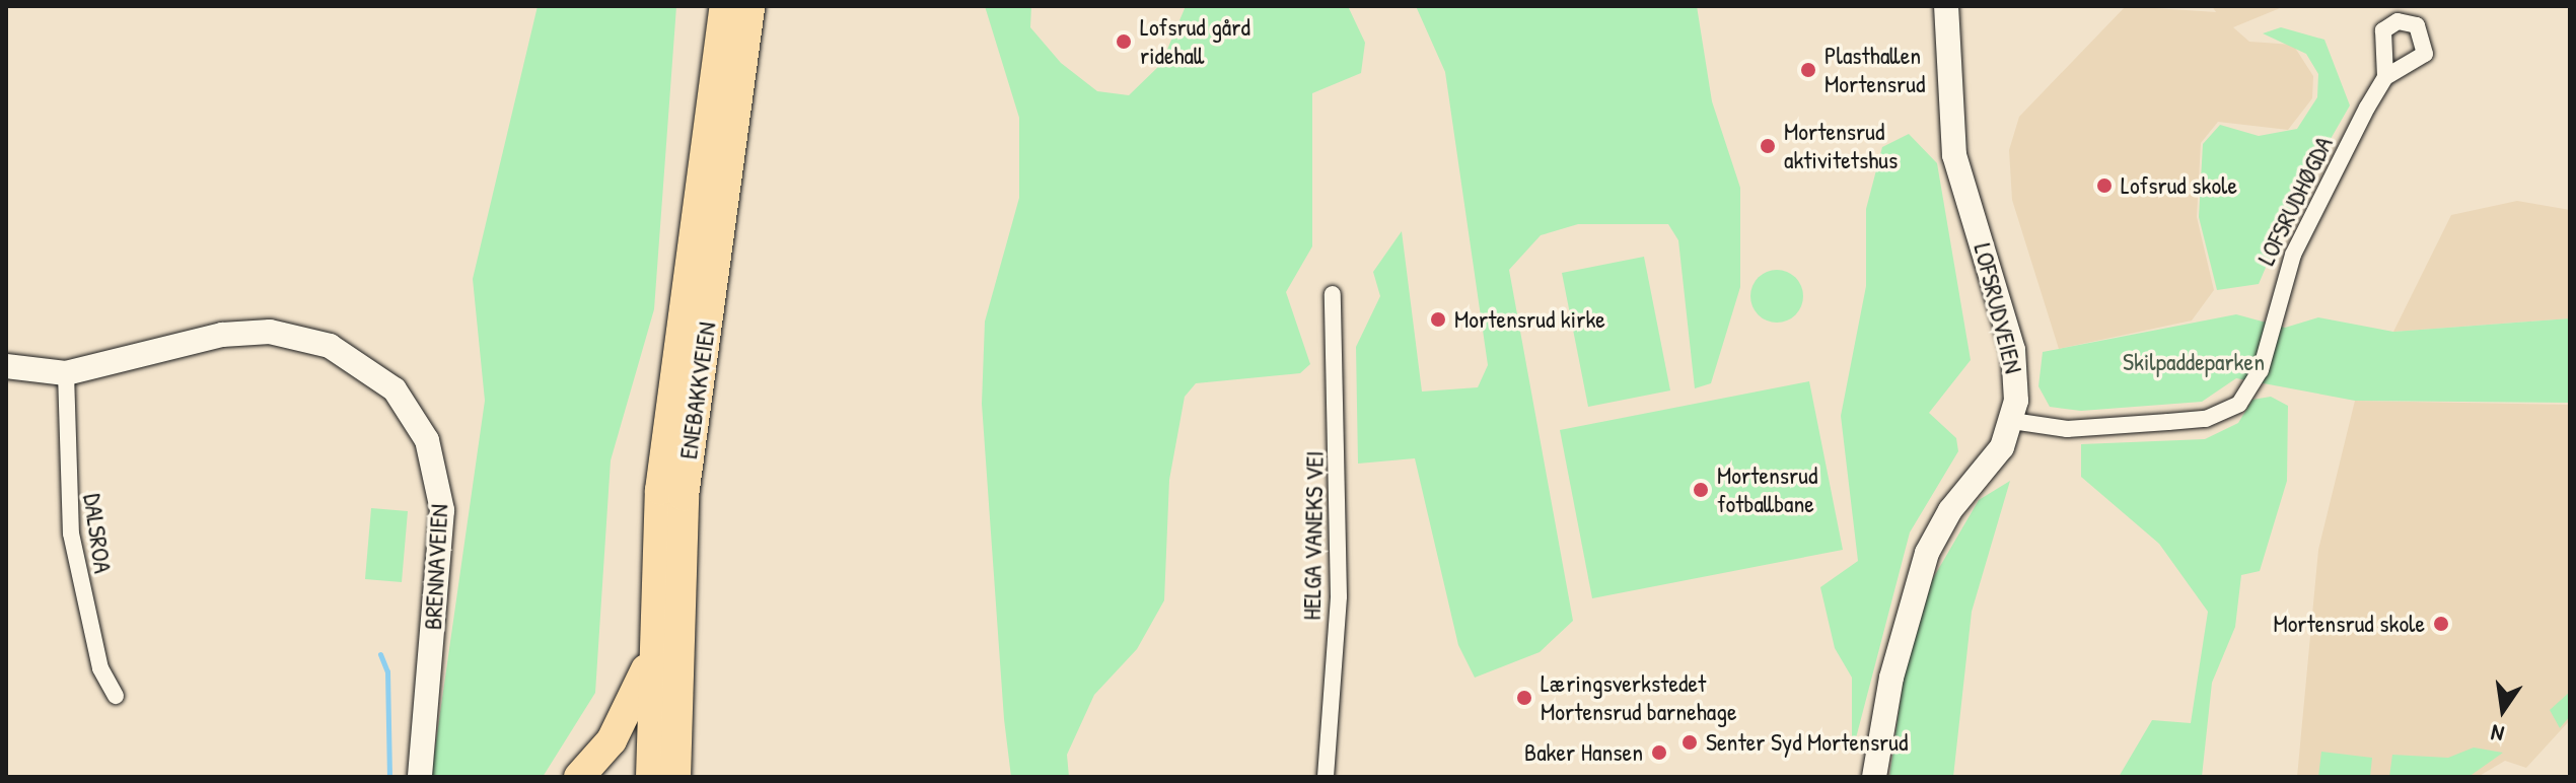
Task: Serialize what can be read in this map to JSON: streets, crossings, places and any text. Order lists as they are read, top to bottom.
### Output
{
  "streets": {
    "highway": ["ENEBAKKVEIEN"],
    "street": [
      "LOFSRUDHØGDA",
      "LOFSRUDVEIEN",
      "DALSROA",
      "HELGA VANEKS VEI",
      "BRENNAVEIEN"
    ]
  },
  "crossings": [
    ["LOFSRUDHØGDA", "LOFSRUDVEIEN"],
    ["DALSROA", "BRENNAVEIEN"]
  ],
  "parks": ["Skilpaddeparken"],
  "places": [
    "Lofsrud gård ridehall",
    "Plasthallen Mortensrud",
    "Mortensrud aktivitetshus",
    "Lofsrud skole",
    "Mortensrud kirke",
    "Mortensrud fotballbane",
    "Mortensrud skole",
    "Læringsverkstedet Mortensrud barnehage",
    "Senter Syd Mortensrud",
    "Baker Hansen"
  ],
  "north": "bottom"
}
